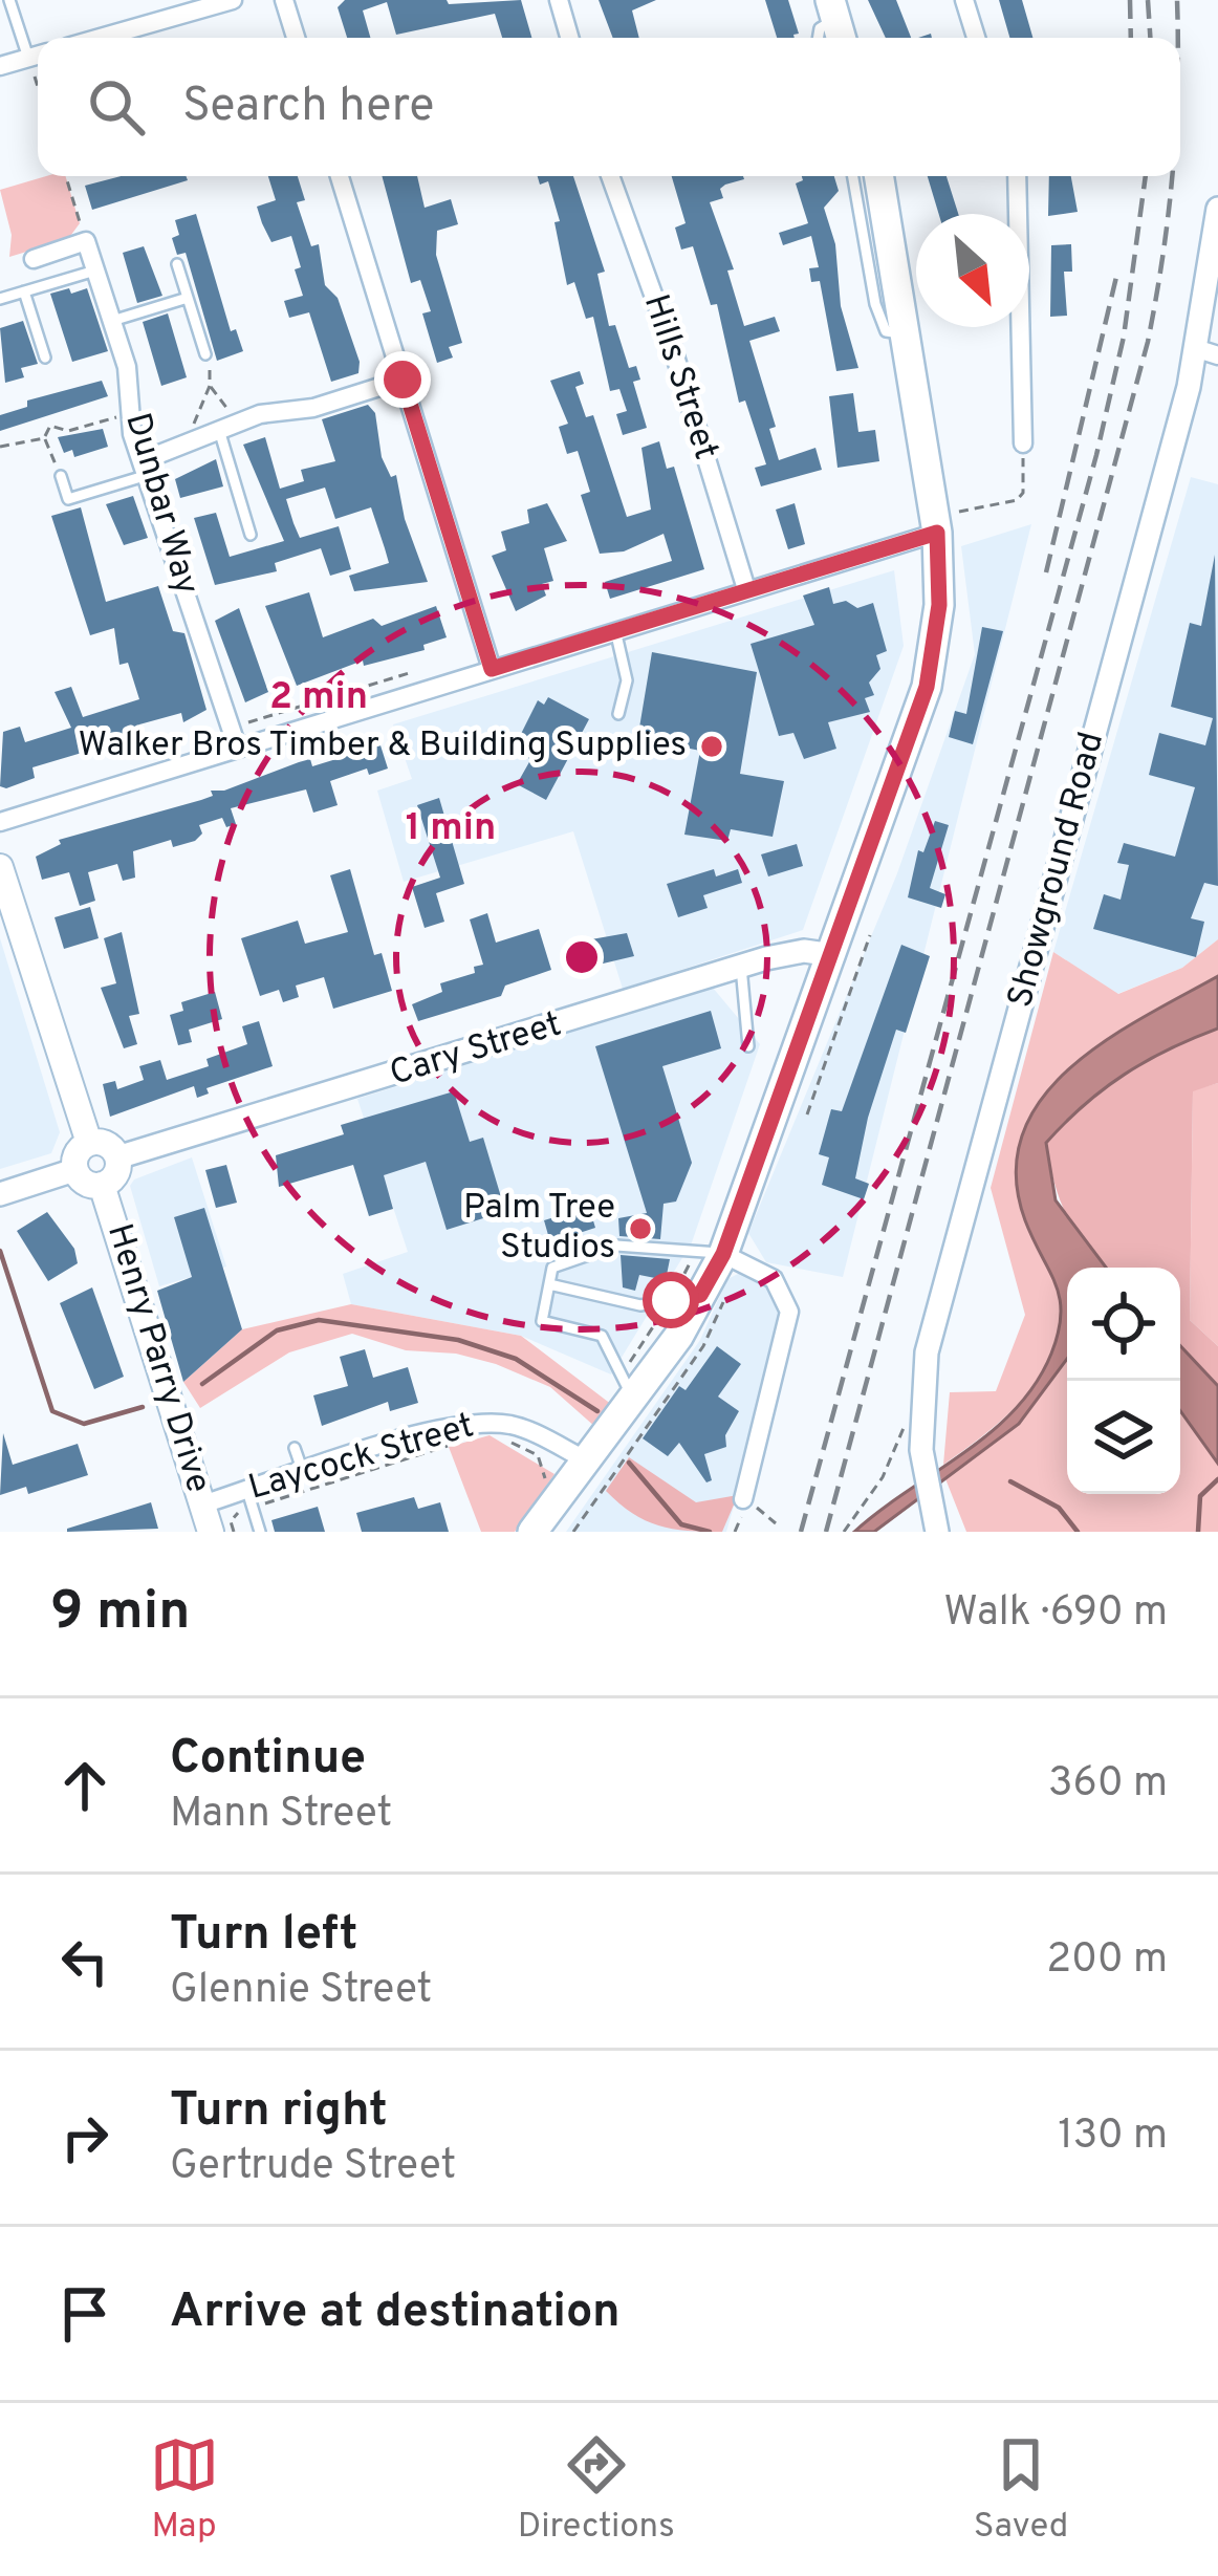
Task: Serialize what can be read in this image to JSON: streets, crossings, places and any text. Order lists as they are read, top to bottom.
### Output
{
  "streets": {
    "main road": ["Henry Parry Drive"],
    "street": [
      "Hills Street",
      "Dunbar Way",
      "Showground Road",
      "Cary Street",
      "Laycock Street"
    ]
  },
  "crossings": [
    ["Cary Street", "Henry Parry Drive"],
    ["Henry Parry Drive", "Laycock Street"]
  ],
  "places": ["Walker Bros Timber & Building Supplies", "Palm Tree Studios"],
  "north": "bottom right",
  "page": {
    "search": "Search here",
    "heading": ["9 min", "Walk · 690 m"],
    "list": [
      ["Continue", "Mann Street", "360 m"],
      ["Turn left", "Glennie Street", "200 m"],
      ["Turn right", "Gertrude Street", "130 m"],
      "Arrive at destination"
    ],
    "nav": ["Map", "Directions", "Saved"]
  },
  "rings": ["2 min", "1 min"]
}
